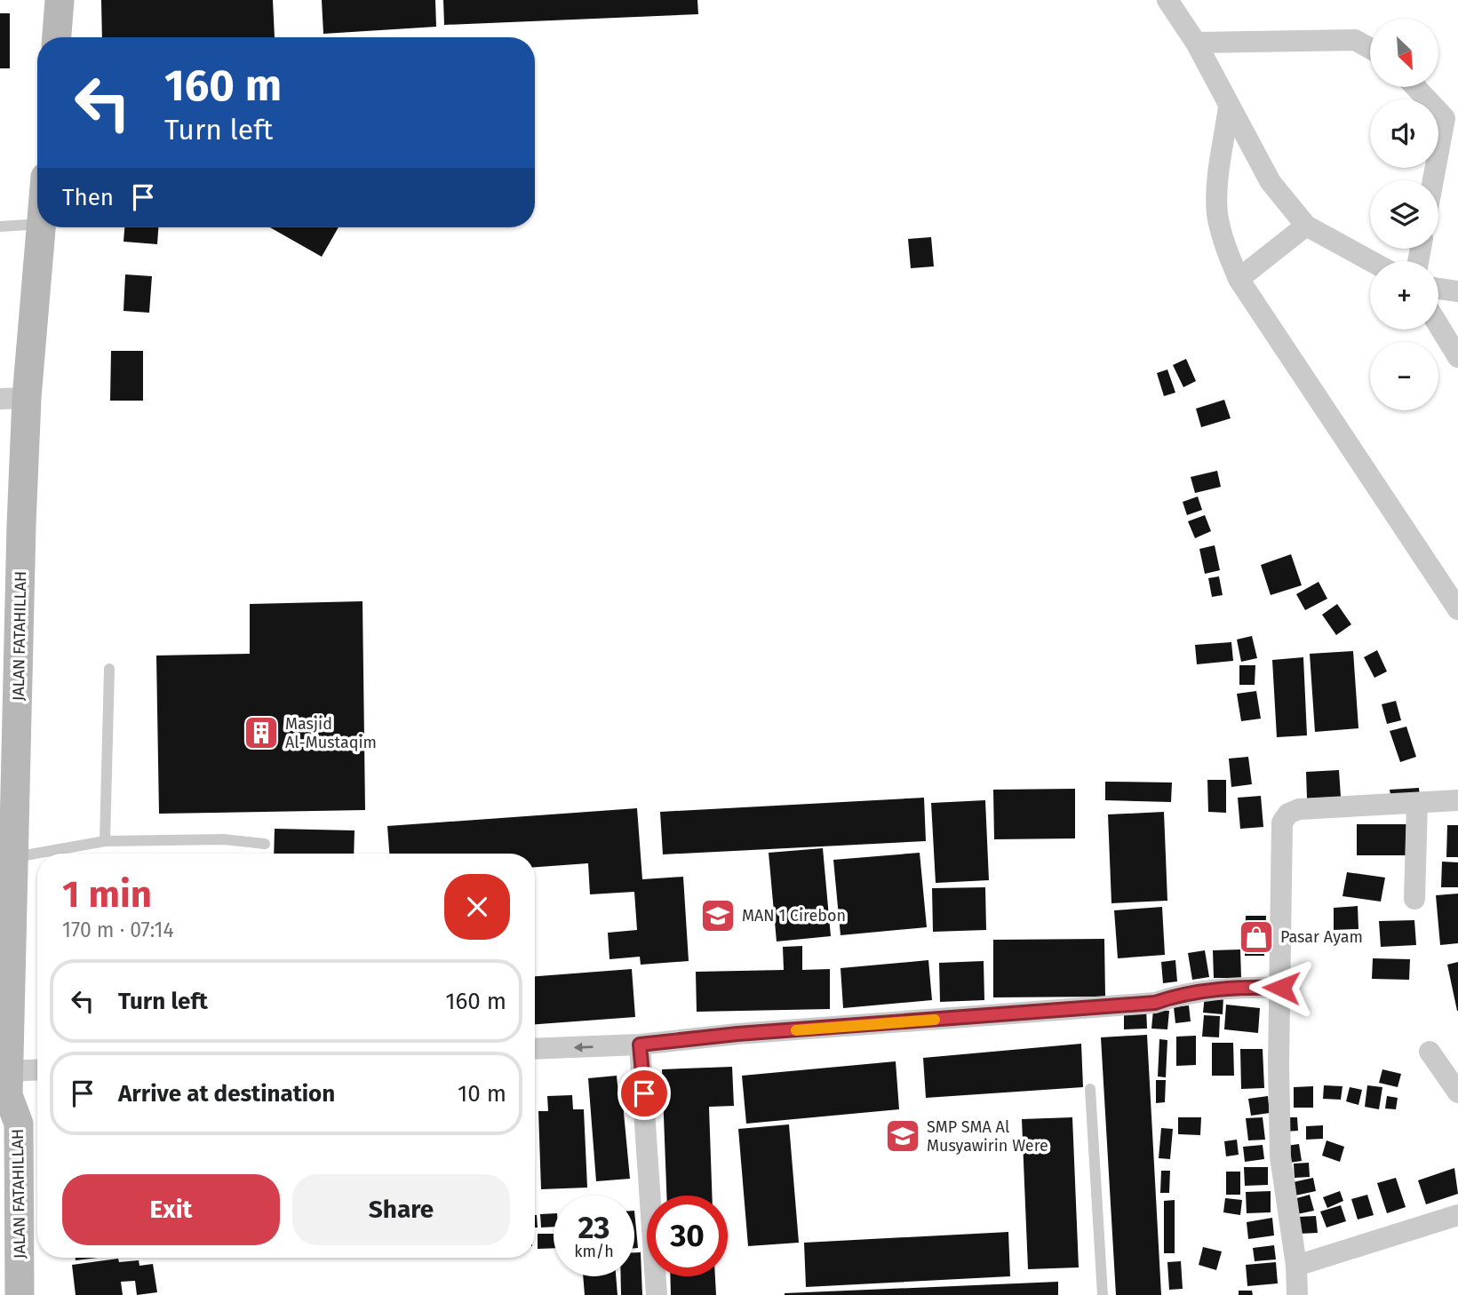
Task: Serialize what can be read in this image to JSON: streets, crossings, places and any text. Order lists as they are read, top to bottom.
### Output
{
  "streets": {
    "street": ["JALAN FATAHILLAH"]
  },
  "places": {
    "building": ["Masjid Al-Mustaqim"],
    "school or university": ["MAN 1 Cirebon", "SMP SMA Al Musyawirin Were"],
    "shop": ["Pasar Ayam"]
  },
  "north": "bottom right",
  "page": {
    "map_buttons": ["+", "−"],
    "turn": ["160 m", "Turn left"],
    "then": "Then",
    "heading": ["1 min", "170 m · 07:14"],
    "list": [
      {
        "name": "Turn left",
        "value": "160 m"
      },
      {
        "name": "Arrive at destination",
        "value": "10 m"
      }
    ],
    "buttons": ["Exit", "Share"],
    "speed": "23 km/h",
    "limit": "30"
  }
}
